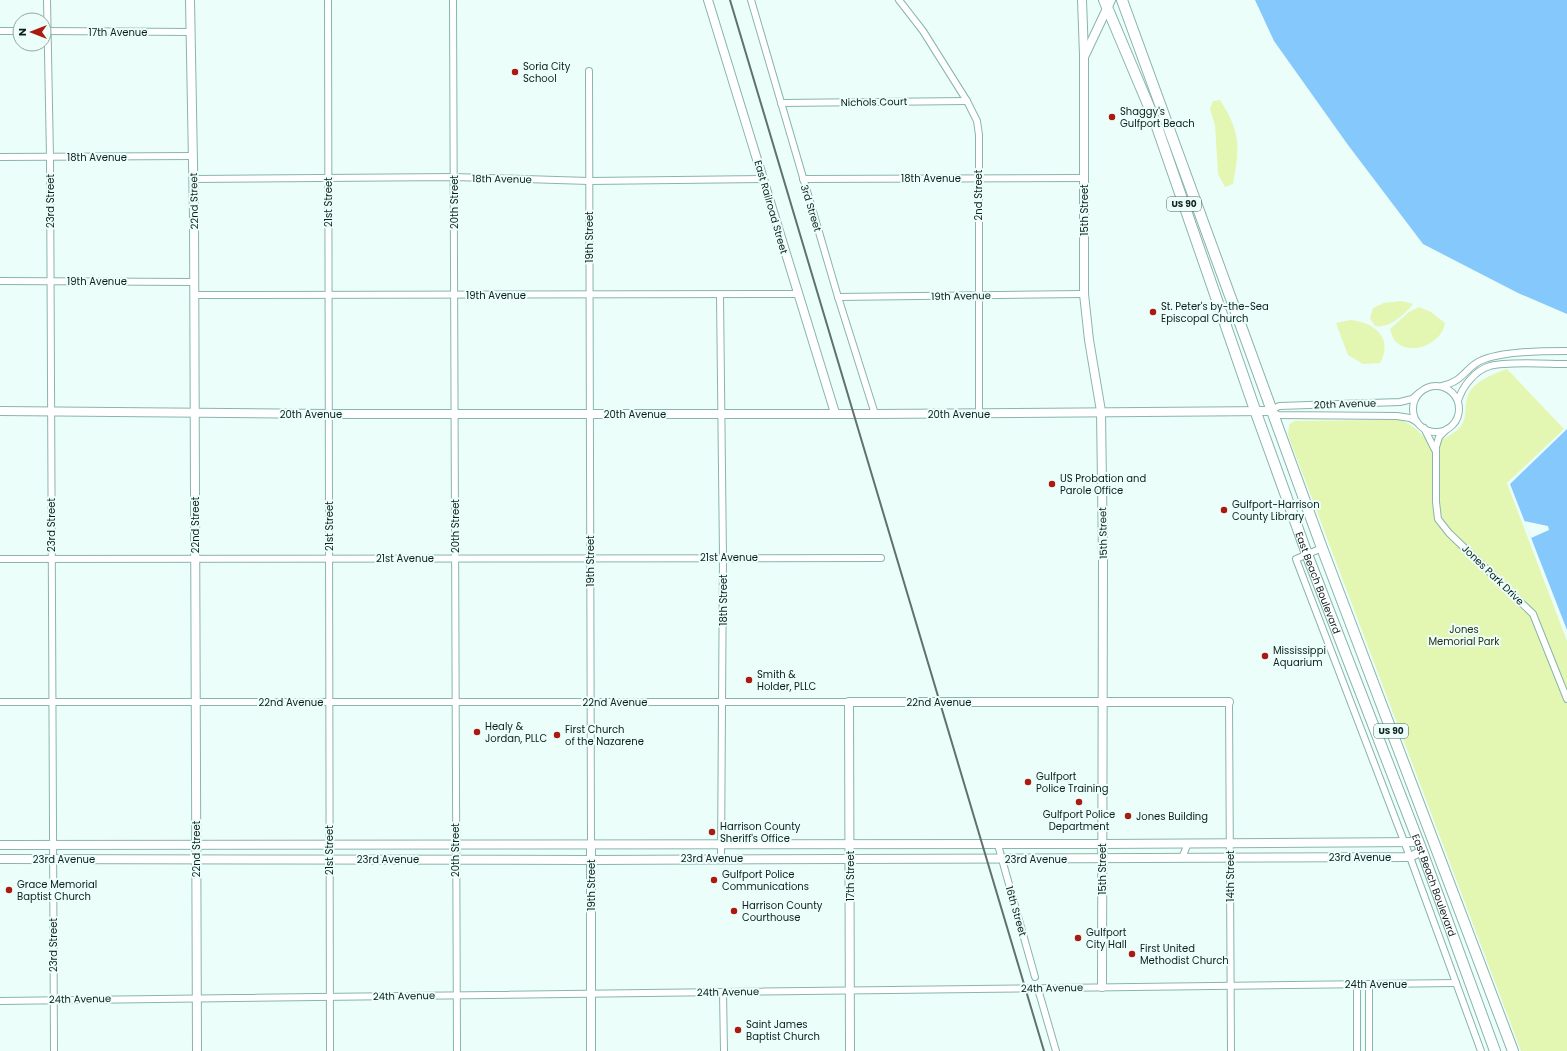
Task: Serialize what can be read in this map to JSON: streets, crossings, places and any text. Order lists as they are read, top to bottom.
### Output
{
  "streets": {
    "main road": ["US 90", "East Beach Boulevard"],
    "street": [
      "17th Avenue",
      "Nichols Court",
      "18th Avenue",
      "2nd Street",
      "23rd Street",
      "22nd Street",
      "21st Street",
      "20th Street",
      "East Railroad Street",
      "3rd Street",
      "15th Street",
      "19th Street",
      "19th Avenue",
      "20th Avenue",
      "21st Avenue",
      "Jones Park Drive",
      "18th Street",
      "22nd Avenue",
      "23rd Avenue",
      "17th Street",
      "14th Street",
      "16th Street",
      "24th Avenue"
    ]
  },
  "crossings": [
    ["17th Avenue", "22nd Street"],
    ["Nichols Court", "2nd Street"],
    ["Nichols Court", "3rd Street"],
    ["18th Avenue", "2nd Street"],
    ["18th Avenue", "23rd Street"],
    ["18th Avenue", "22nd Street"],
    ["18th Avenue", "21st Street"],
    ["18th Avenue", "20th Street"],
    ["18th Avenue", "East Railroad Street"],
    ["18th Avenue", "3rd Street"],
    ["18th Avenue", "15th Street"],
    ["18th Avenue", "19th Street"],
    ["2nd Street", "19th Avenue"],
    ["2nd Street", "20th Avenue"],
    ["23rd Street", "19th Avenue"],
    ["23rd Street", "20th Avenue"],
    ["23rd Street", "21st Avenue"],
    ["23rd Street", "22nd Avenue"],
    ["23rd Street", "23rd Avenue"],
    ["23rd Street", "24th Avenue"],
    ["22nd Street", "19th Avenue"],
    ["22nd Street", "20th Avenue"],
    ["22nd Street", "21st Avenue"],
    ["22nd Street", "22nd Avenue"],
    ["22nd Street", "23rd Avenue"],
    ["22nd Street", "24th Avenue"],
    ["21st Street", "19th Avenue"],
    ["21st Street", "20th Avenue"],
    ["21st Street", "21st Avenue"],
    ["21st Street", "22nd Avenue"],
    ["21st Street", "23rd Avenue"],
    ["21st Street", "24th Avenue"],
    ["20th Street", "19th Avenue"],
    ["20th Street", "20th Avenue"],
    ["20th Street", "21st Avenue"],
    ["20th Street", "22nd Avenue"],
    ["20th Street", "23rd Avenue"],
    ["20th Street", "24th Avenue"],
    ["East Railroad Street", "19th Avenue"],
    ["East Railroad Street", "20th Avenue"],
    ["3rd Street", "19th Avenue"],
    ["3rd Street", "20th Avenue"],
    ["15th Street", "19th Avenue"],
    ["15th Street", "20th Avenue"],
    ["15th Street", "East Beach Boulevard"],
    ["15th Street", "22nd Avenue"],
    ["15th Street", "23rd Avenue"],
    ["15th Street", "24th Avenue"],
    ["19th Street", "19th Avenue"],
    ["19th Street", "20th Avenue"],
    ["19th Street", "21st Avenue"],
    ["19th Street", "22nd Avenue"],
    ["19th Street", "23rd Avenue"],
    ["19th Street", "24th Avenue"],
    ["19th Avenue", "18th Street"],
    ["20th Avenue", "East Beach Boulevard"],
    ["20th Avenue", "18th Street"],
    ["21st Avenue", "18th Street"],
    ["East Beach Boulevard", "23rd Avenue"],
    ["18th Street", "22nd Avenue"],
    ["18th Street", "23rd Avenue"],
    ["22nd Avenue", "17th Street"],
    ["22nd Avenue", "14th Street"],
    ["23rd Avenue", "17th Street"],
    ["23rd Avenue", "14th Street"],
    ["23rd Avenue", "16th Street"],
    ["17th Street", "24th Avenue"],
    ["14th Street", "24th Avenue"]
  ],
  "parks": ["Jones Memorial Park"],
  "places": [
    "Soria City School",
    "Shaggy's Gulfport Beach",
    "St. Peter's by-the-Sea Episcopal Church",
    "US Probation and Parole Office",
    "Gulfport-Harrison County Library",
    "Mississippi Aquarium",
    "Smith & Holder, PLLC",
    "Healy & Jordan, PLLC",
    "First Church of the Nazarene",
    "Gulfport Police Training",
    "Gulfport Police Department",
    "Jones Building",
    "Harrison County Sheriff's Office",
    "Gulfport Police Communications",
    "Grace Memorial Baptist Church",
    "Harrison County Courthouse",
    "Gulfport City Hall",
    "First United Methodist Church",
    "Saint James Baptist Church"
  ],
  "north": "left"
}
